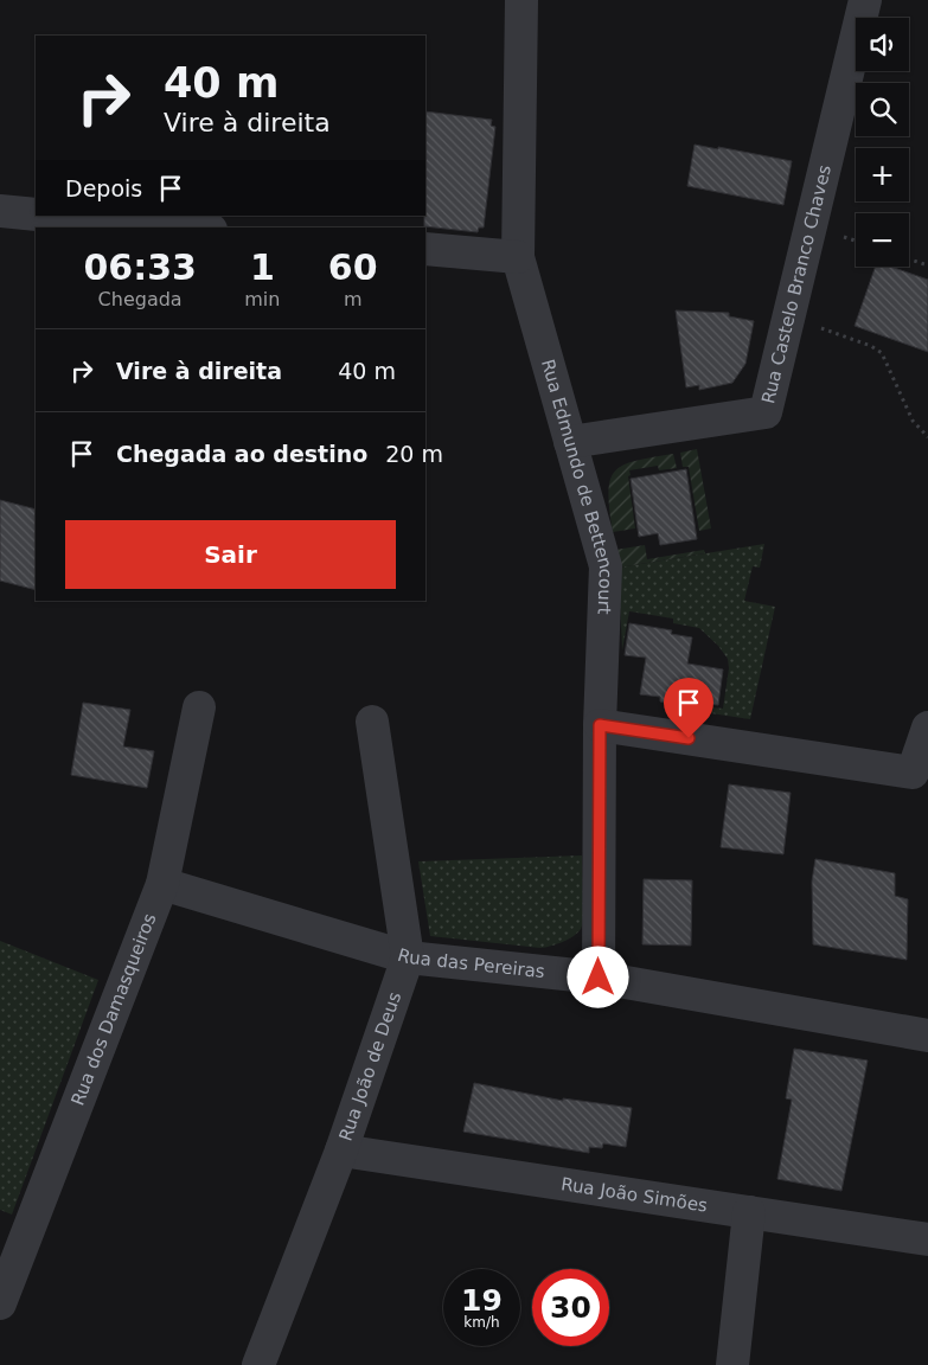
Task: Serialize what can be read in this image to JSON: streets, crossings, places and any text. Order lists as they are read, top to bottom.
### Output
{
  "streets": {
    "street": [
      "Rua Castelo Branco Chaves",
      "Rua Edmundo de Bettencourt",
      "Rua das Pereiras",
      "Rua dos Damasqueiros",
      "Rua João de Deus",
      "Rua João Simões"
    ]
  },
  "crossings": [
    ["Rua Castelo Branco Chaves", "Rua Edmundo de Bettencourt"],
    ["Rua Edmundo de Bettencourt", "Rua das Pereiras"],
    ["Rua das Pereiras", "Rua dos Damasqueiros"],
    ["Rua das Pereiras", "Rua João de Deus"],
    ["Rua João de Deus", "Rua João Simões"]
  ],
  "page": {
    "map_buttons": ["+", "−"],
    "turn": ["40 m", "Vire à direita"],
    "then": "Depois",
    "eta": [
      "06:33",
      "Chegada",
      "1",
      "min",
      "60",
      "m"
    ],
    "list": [
      {
        "name": "Vire à direita",
        "value": "40 m"
      },
      {
        "name": "Chegada ao destino",
        "value": "20 m"
      }
    ],
    "buttons": "Sair",
    "speed": "19 km/h",
    "limit": "30"
  }
}
